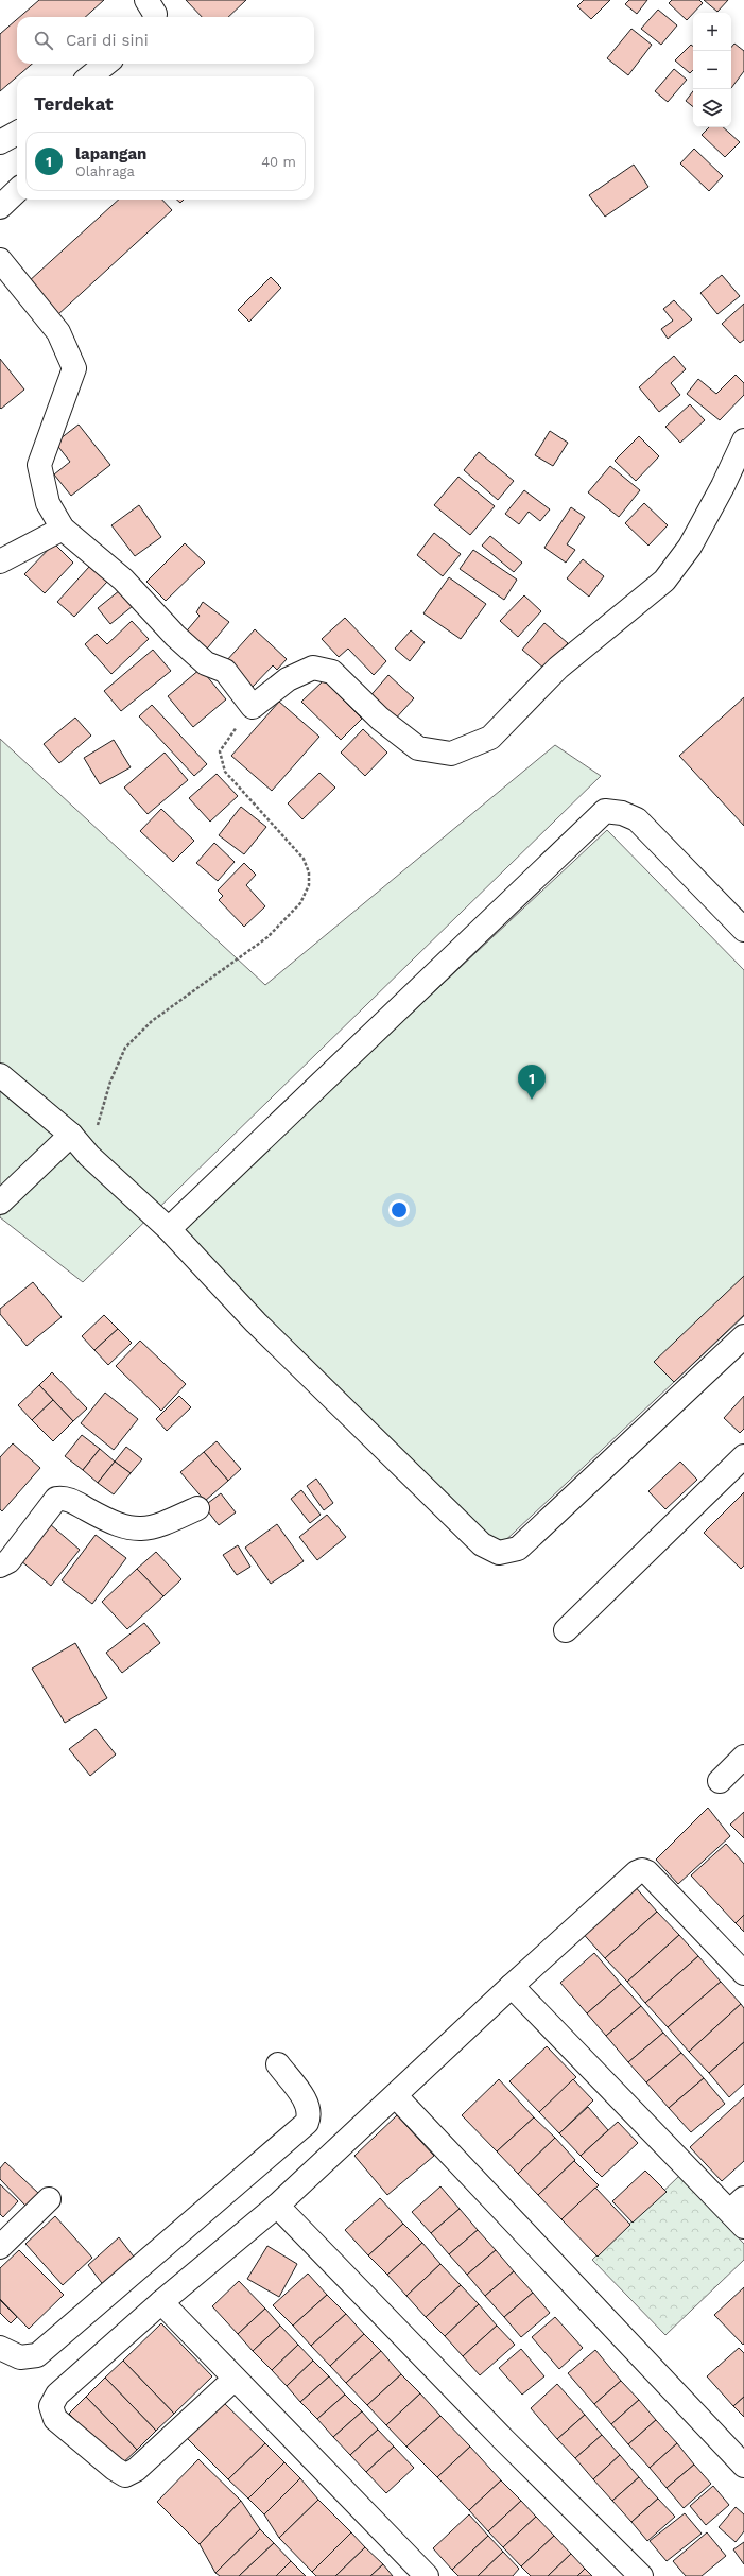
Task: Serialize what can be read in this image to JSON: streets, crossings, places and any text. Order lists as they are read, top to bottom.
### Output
{
  "page": {
    "map_buttons": ["+", "−"],
    "search": "Cari di sini",
    "heading": "Terdekat",
    "list": [
      {
        "mark": "1",
        "name": "lapangan",
        "note": "Olahraga",
        "value": "40 m"
      }
    ],
    "pins": "1"
  }
}
